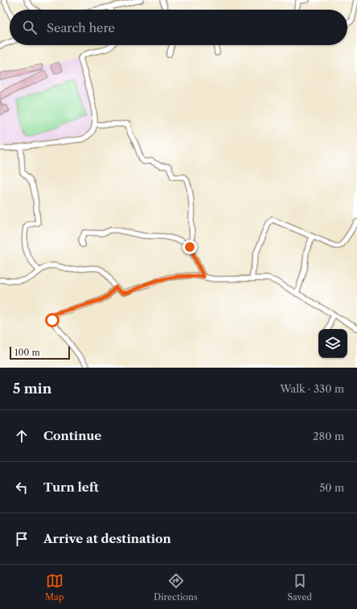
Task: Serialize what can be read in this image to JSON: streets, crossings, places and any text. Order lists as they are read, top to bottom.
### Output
{
  "scale_bar": "100 m",
  "page": {
    "search": "Search here",
    "scale": "100 m",
    "heading": ["5 min", "Walk · 330 m"],
    "list": [
      ["Continue", "280 m"],
      ["Turn left", "50 m"],
      "Arrive at destination"
    ],
    "nav": ["Map", "Directions", "Saved"]
  }
}
